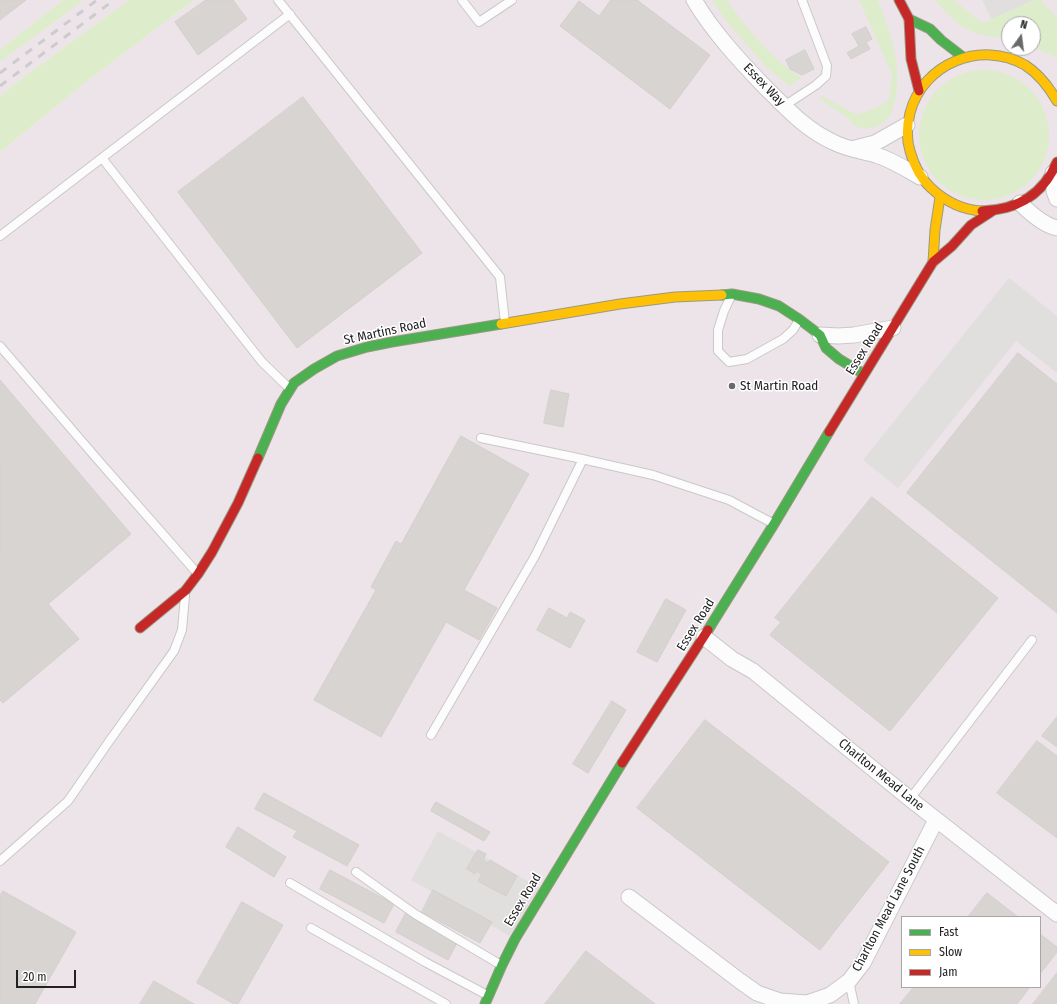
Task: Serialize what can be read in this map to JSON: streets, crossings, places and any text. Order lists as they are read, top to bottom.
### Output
{
  "streets": {
    "street": [
      "Essex Way",
      "St Martins Road",
      "Essex Road",
      "Charlton Mead Lane",
      "Charlton Mead Lane South"
    ]
  },
  "crossings": [
    ["Essex Road", "Charlton Mead Lane"],
    ["Charlton Mead Lane", "Charlton Mead Lane South"]
  ],
  "places": ["St Martin Road"],
  "legend": ["Fast", "Slow", "Jam"],
  "scale_bar": "20 m",
  "north": "top"
}
